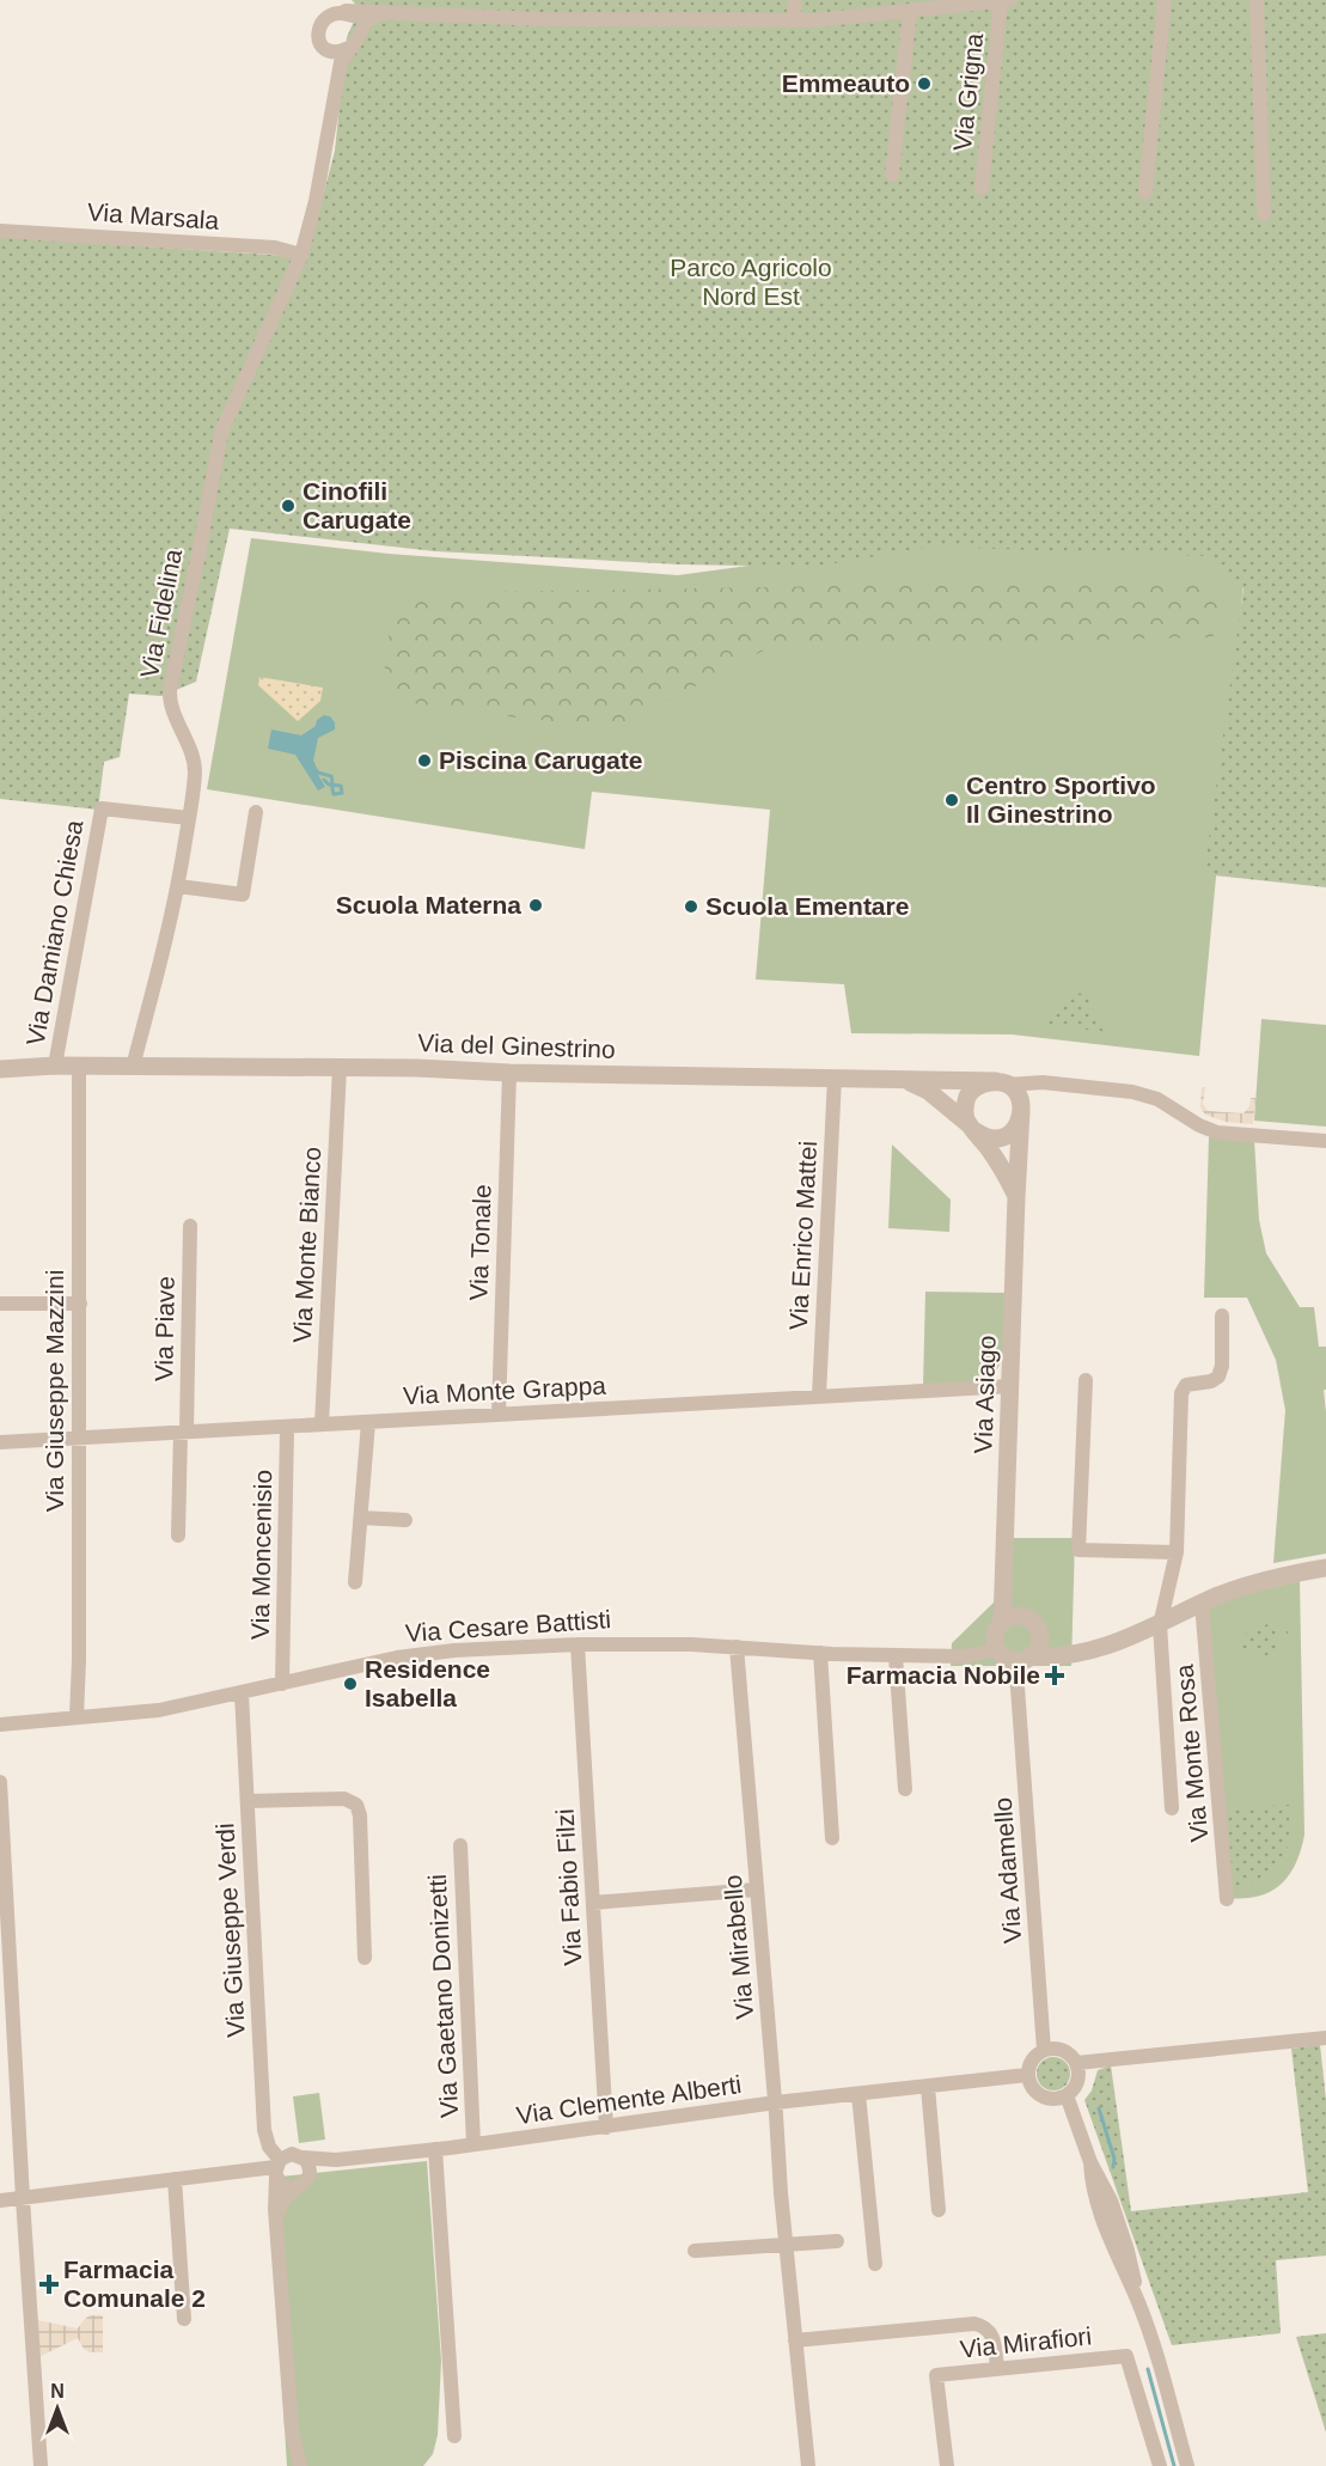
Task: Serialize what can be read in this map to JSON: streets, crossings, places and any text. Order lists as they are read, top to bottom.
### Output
{
  "streets": {
    "street": [
      "Via Grigna",
      "Via Marsala",
      "Via Fidelina",
      "Via Damiano Chiesa",
      "Via del Ginestrino",
      "Via Enrico Mattei",
      "Via Tonale",
      "Via Monte Bianco",
      "Via Piave",
      "Via Giuseppe Mazzini",
      "Via Monte Grappa",
      "Via Asiago",
      "Via Moncenisio",
      "Via Cesare Battisti",
      "Via Monte Rosa",
      "Via Adamello",
      "Via Fabio Filzi",
      "Via Giuseppe Verdi",
      "Via Mirabello",
      "Via Gaetano Donizetti",
      "Via Clemente Alberti",
      "Via Mirafiori"
    ]
  },
  "crossings": [
    ["Via Marsala", "Via Fidelina"],
    ["Via Fidelina", "Via Damiano Chiesa"],
    ["Via Fidelina", "Via del Ginestrino"],
    ["Via del Ginestrino", "Via Enrico Mattei"],
    ["Via del Ginestrino", "Via Tonale"],
    ["Via del Ginestrino", "Via Monte Bianco"],
    ["Via del Ginestrino", "Via Asiago"],
    ["Via Enrico Mattei", "Via Monte Grappa"],
    ["Via Tonale", "Via Monte Grappa"],
    ["Via Monte Bianco", "Via Monte Grappa"],
    ["Via Piave", "Via Monte Grappa"],
    ["Via Giuseppe Mazzini", "Via Monte Grappa"],
    ["Via Giuseppe Mazzini", "Via Cesare Battisti"],
    ["Via Monte Grappa", "Via Asiago"],
    ["Via Monte Grappa", "Via Moncenisio"],
    ["Via Asiago", "Via Cesare Battisti"],
    ["Via Asiago", "Via Adamello"],
    ["Via Moncenisio", "Via Cesare Battisti"],
    ["Via Cesare Battisti", "Via Monte Rosa"],
    ["Via Cesare Battisti", "Via Adamello"],
    ["Via Cesare Battisti", "Via Fabio Filzi"],
    ["Via Cesare Battisti", "Via Giuseppe Verdi"],
    ["Via Cesare Battisti", "Via Mirabello"],
    ["Via Adamello", "Via Clemente Alberti"],
    ["Via Fabio Filzi", "Via Clemente Alberti"],
    ["Via Giuseppe Verdi", "Via Clemente Alberti"],
    ["Via Mirabello", "Via Clemente Alberti"],
    ["Via Gaetano Donizetti", "Via Clemente Alberti"]
  ],
  "parks": ["Parco Agricolo Nord Est"],
  "places": {
    "other": [
      "Emmeauto",
      "Cinofili Carugate",
      "Piscina Carugate",
      "Centro Sportivo Il Ginestrino",
      "Scuola Materna",
      "Scuola Ementare",
      "Residence Isabella"
    ],
    "health": ["Farmacia Nobile", "Farmacia Comunale 2"]
  },
  "north": "top"
}
